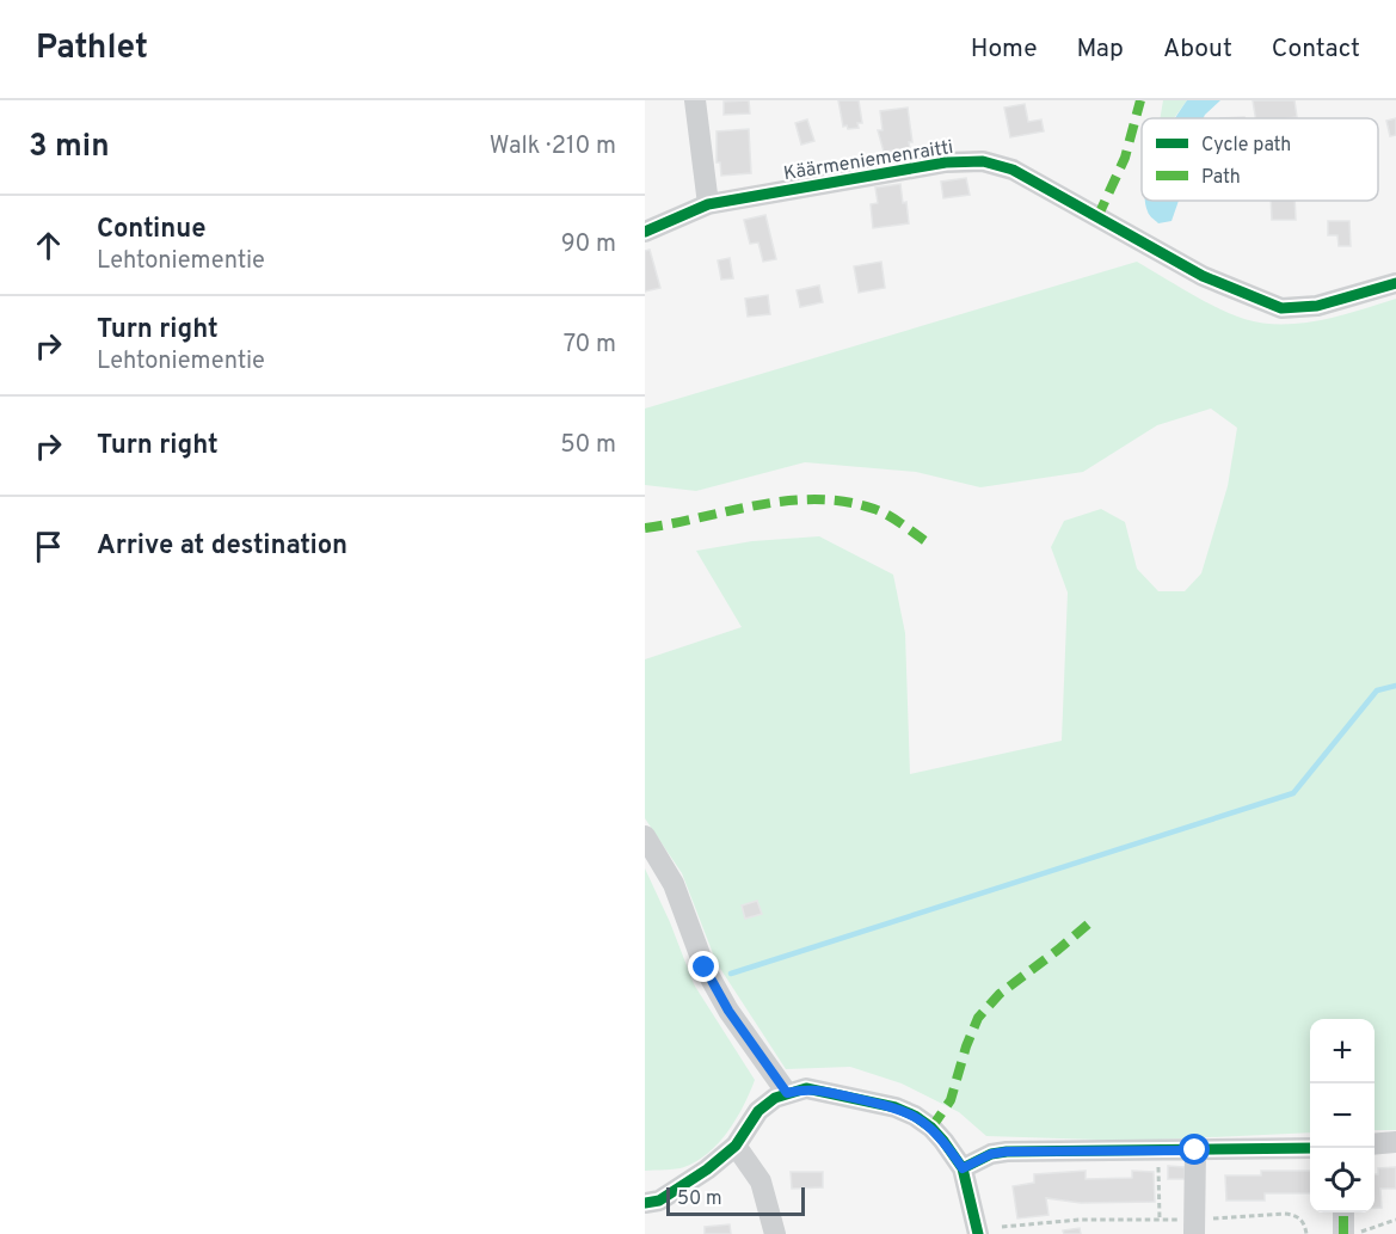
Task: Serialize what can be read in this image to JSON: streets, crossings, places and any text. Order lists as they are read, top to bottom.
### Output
{
  "streets": {
    "street": ["Käärmeniemenraitti"]
  },
  "legend": ["Cycle path", "Path"],
  "scale_bar": "50 m",
  "page": {
    "header": "Pathlet",
    "nav": [
      "Home",
      "Map",
      "About",
      "Contact"
    ],
    "heading": ["3 min", "Walk · 210 m"],
    "list": [
      ["Continue", "Lehtoniementie", "90 m"],
      ["Turn right", "Lehtoniementie", "70 m"],
      ["Turn right", "50 m"],
      "Arrive at destination"
    ],
    "map_buttons": ["+", "−"],
    "scale": "50 m"
  }
}
